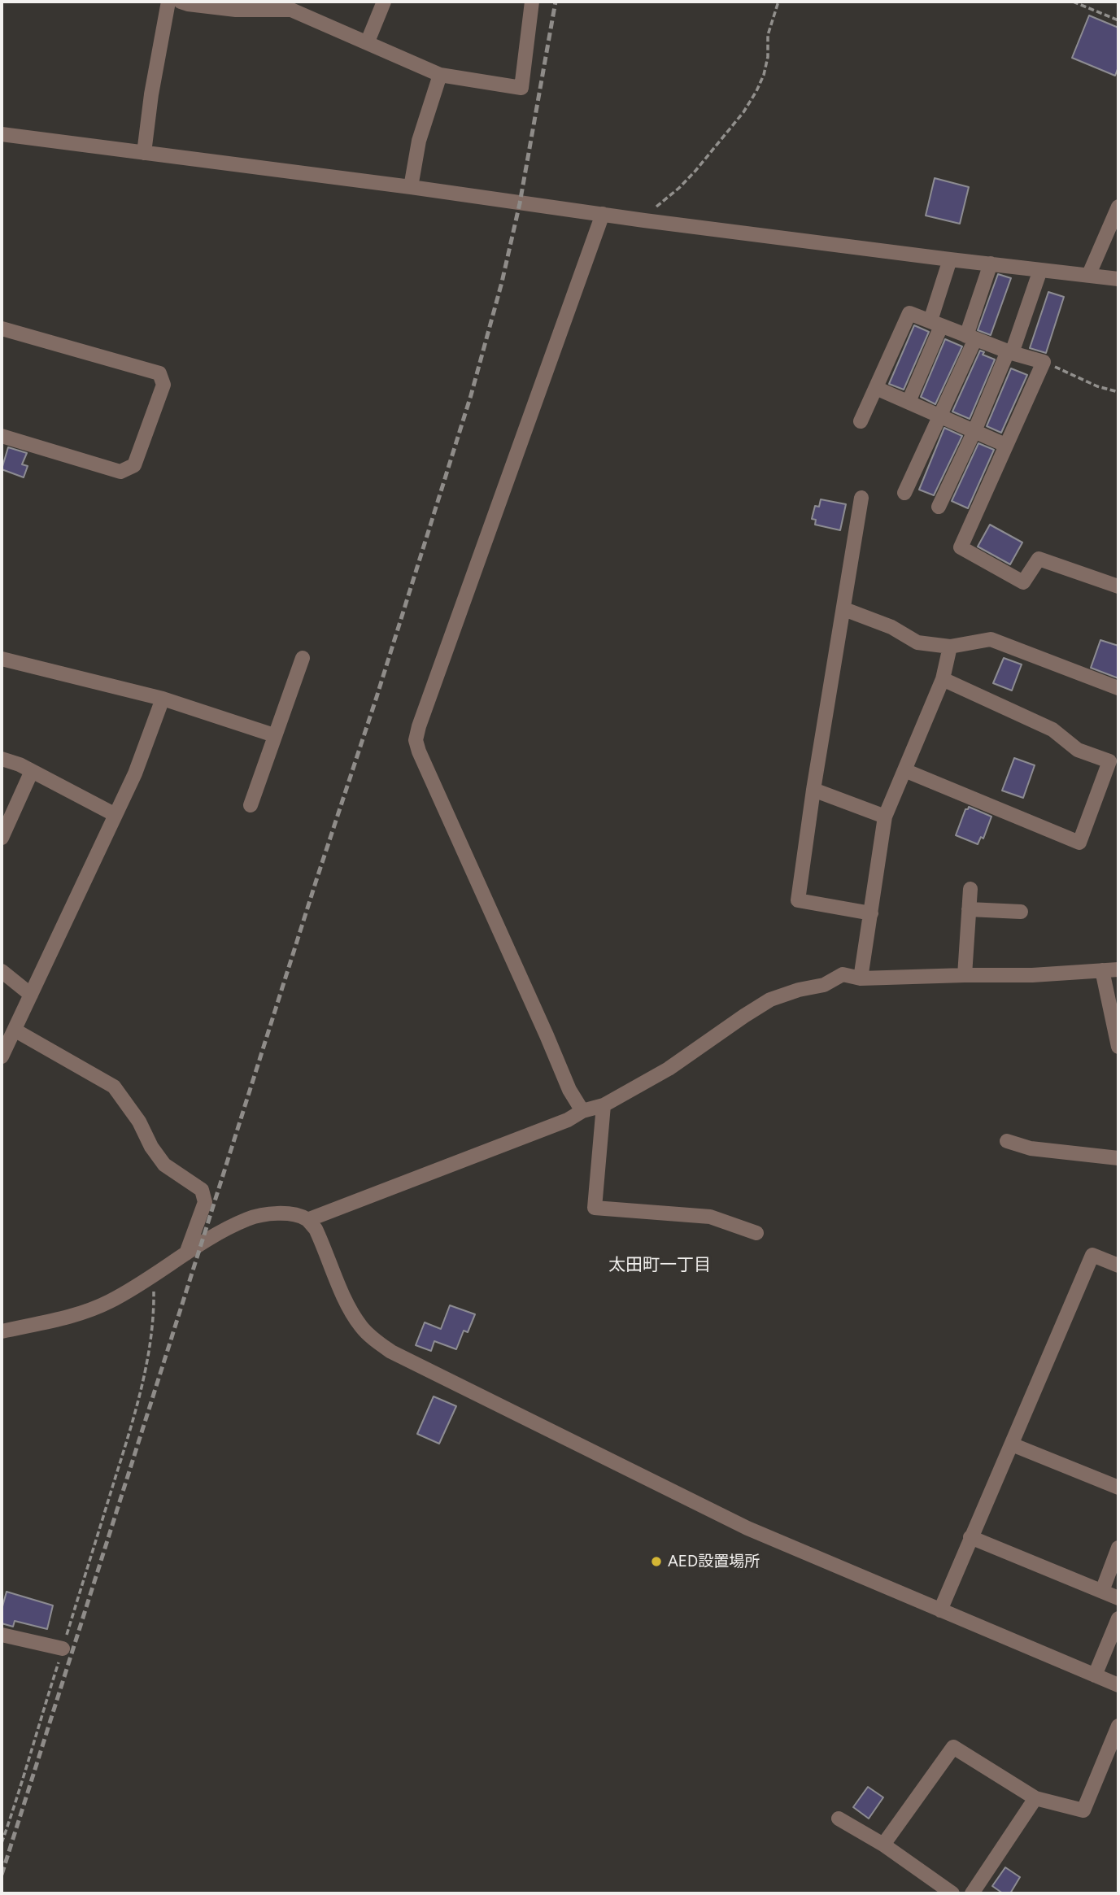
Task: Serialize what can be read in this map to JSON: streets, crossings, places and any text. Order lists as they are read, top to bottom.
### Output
{
  "districts": ["太田町一丁目"],
  "places": ["AED設置場所"]
}
